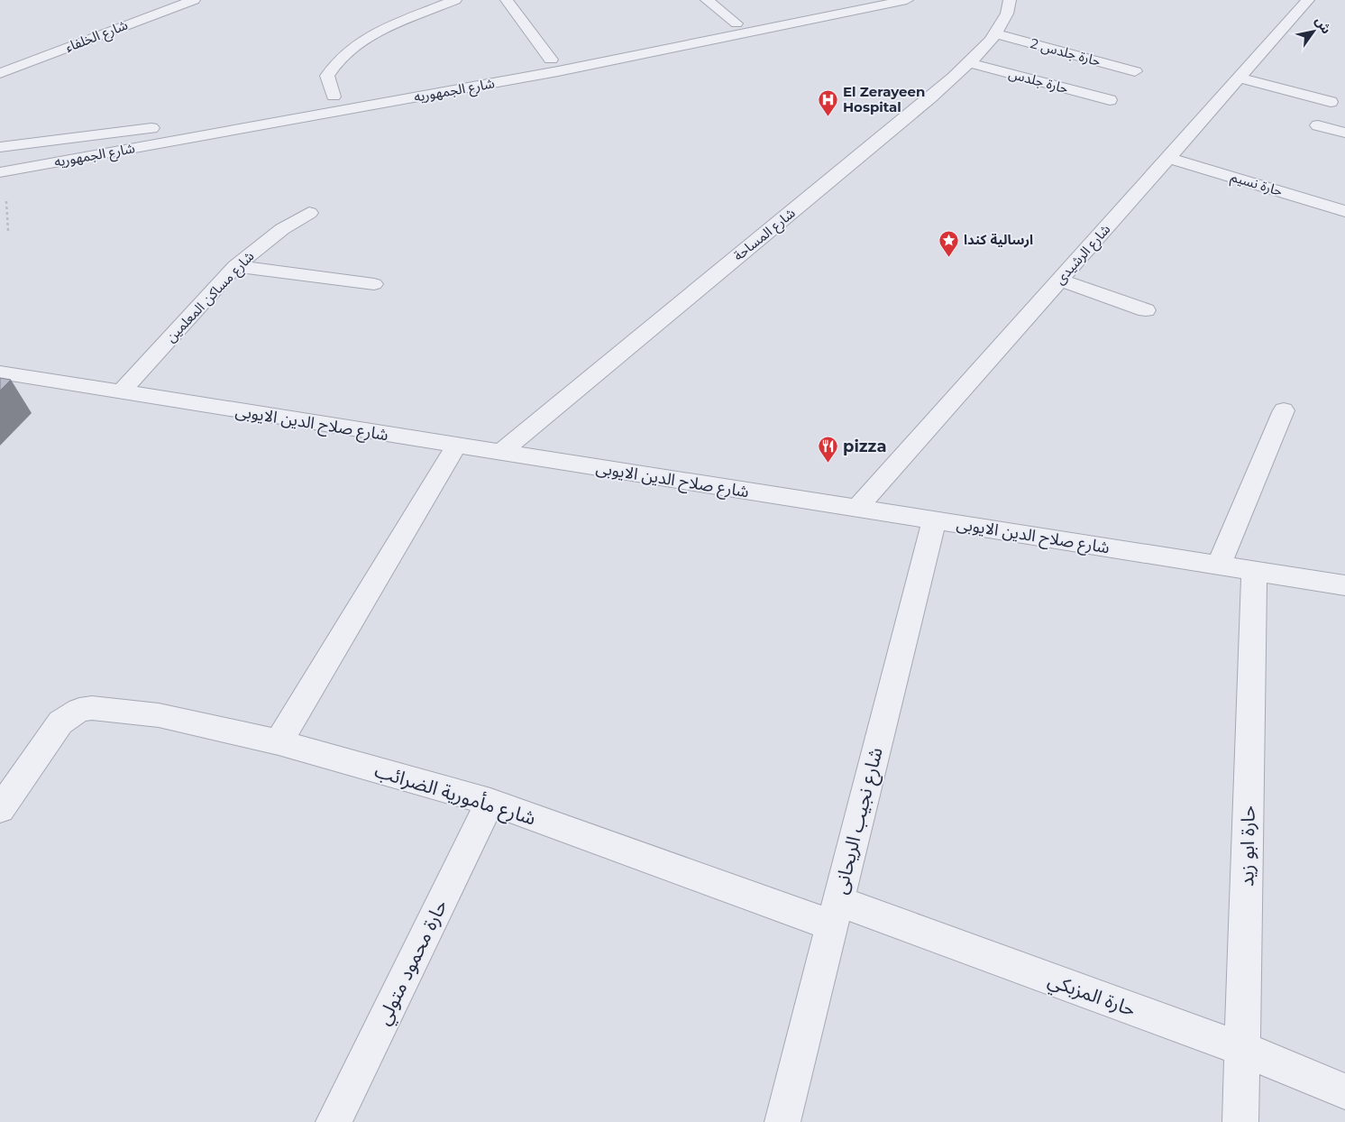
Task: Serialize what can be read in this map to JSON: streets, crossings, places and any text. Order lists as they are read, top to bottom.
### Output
{
  "streets": {
    "street": [
      "شارع الخلفاء",
      "حارة جلدس 2",
      "حارة جلدس",
      "شارع الجمهوريه",
      "حارة نسيم",
      "شارع المساحة",
      "شارع الرشيدى",
      "شارع مساكن المعلمين",
      "شارع صلاح الدين الايوبى",
      "شارع مأمورية الضرائب",
      "شارع نجيب الريحانى",
      "حارة ابو زيد",
      "حارة محمود متولي",
      "حارة المزبكي"
    ]
  },
  "crossings": [
    ["حارة جلدس 2", "شارع المساحة"],
    ["حارة جلدس", "شارع المساحة"],
    ["حارة نسيم", "شارع الرشيدى"],
    ["شارع المساحة", "شارع صلاح الدين الايوبى"],
    ["شارع الرشيدى", "شارع صلاح الدين الايوبى"],
    ["شارع مساكن المعلمين", "شارع صلاح الدين الايوبى"],
    ["شارع صلاح الدين الايوبى", "شارع نجيب الريحانى"],
    ["شارع صلاح الدين الايوبى", "حارة ابو زيد"],
    ["شارع مأمورية الضرائب", "شارع نجيب الريحانى"],
    ["شارع مأمورية الضرائب", "حارة محمود متولي"],
    ["شارع مأمورية الضرائب", "حارة المزبكي"],
    ["شارع نجيب الريحانى", "حارة المزبكي"],
    ["حارة ابو زيد", "حارة المزبكي"]
  ],
  "places": {
    "hospital": ["El Zerayeen Hospital"],
    "place": ["ارسالية كندا"],
    "restaurant": ["pizza"]
  },
  "north": "top right"
}
